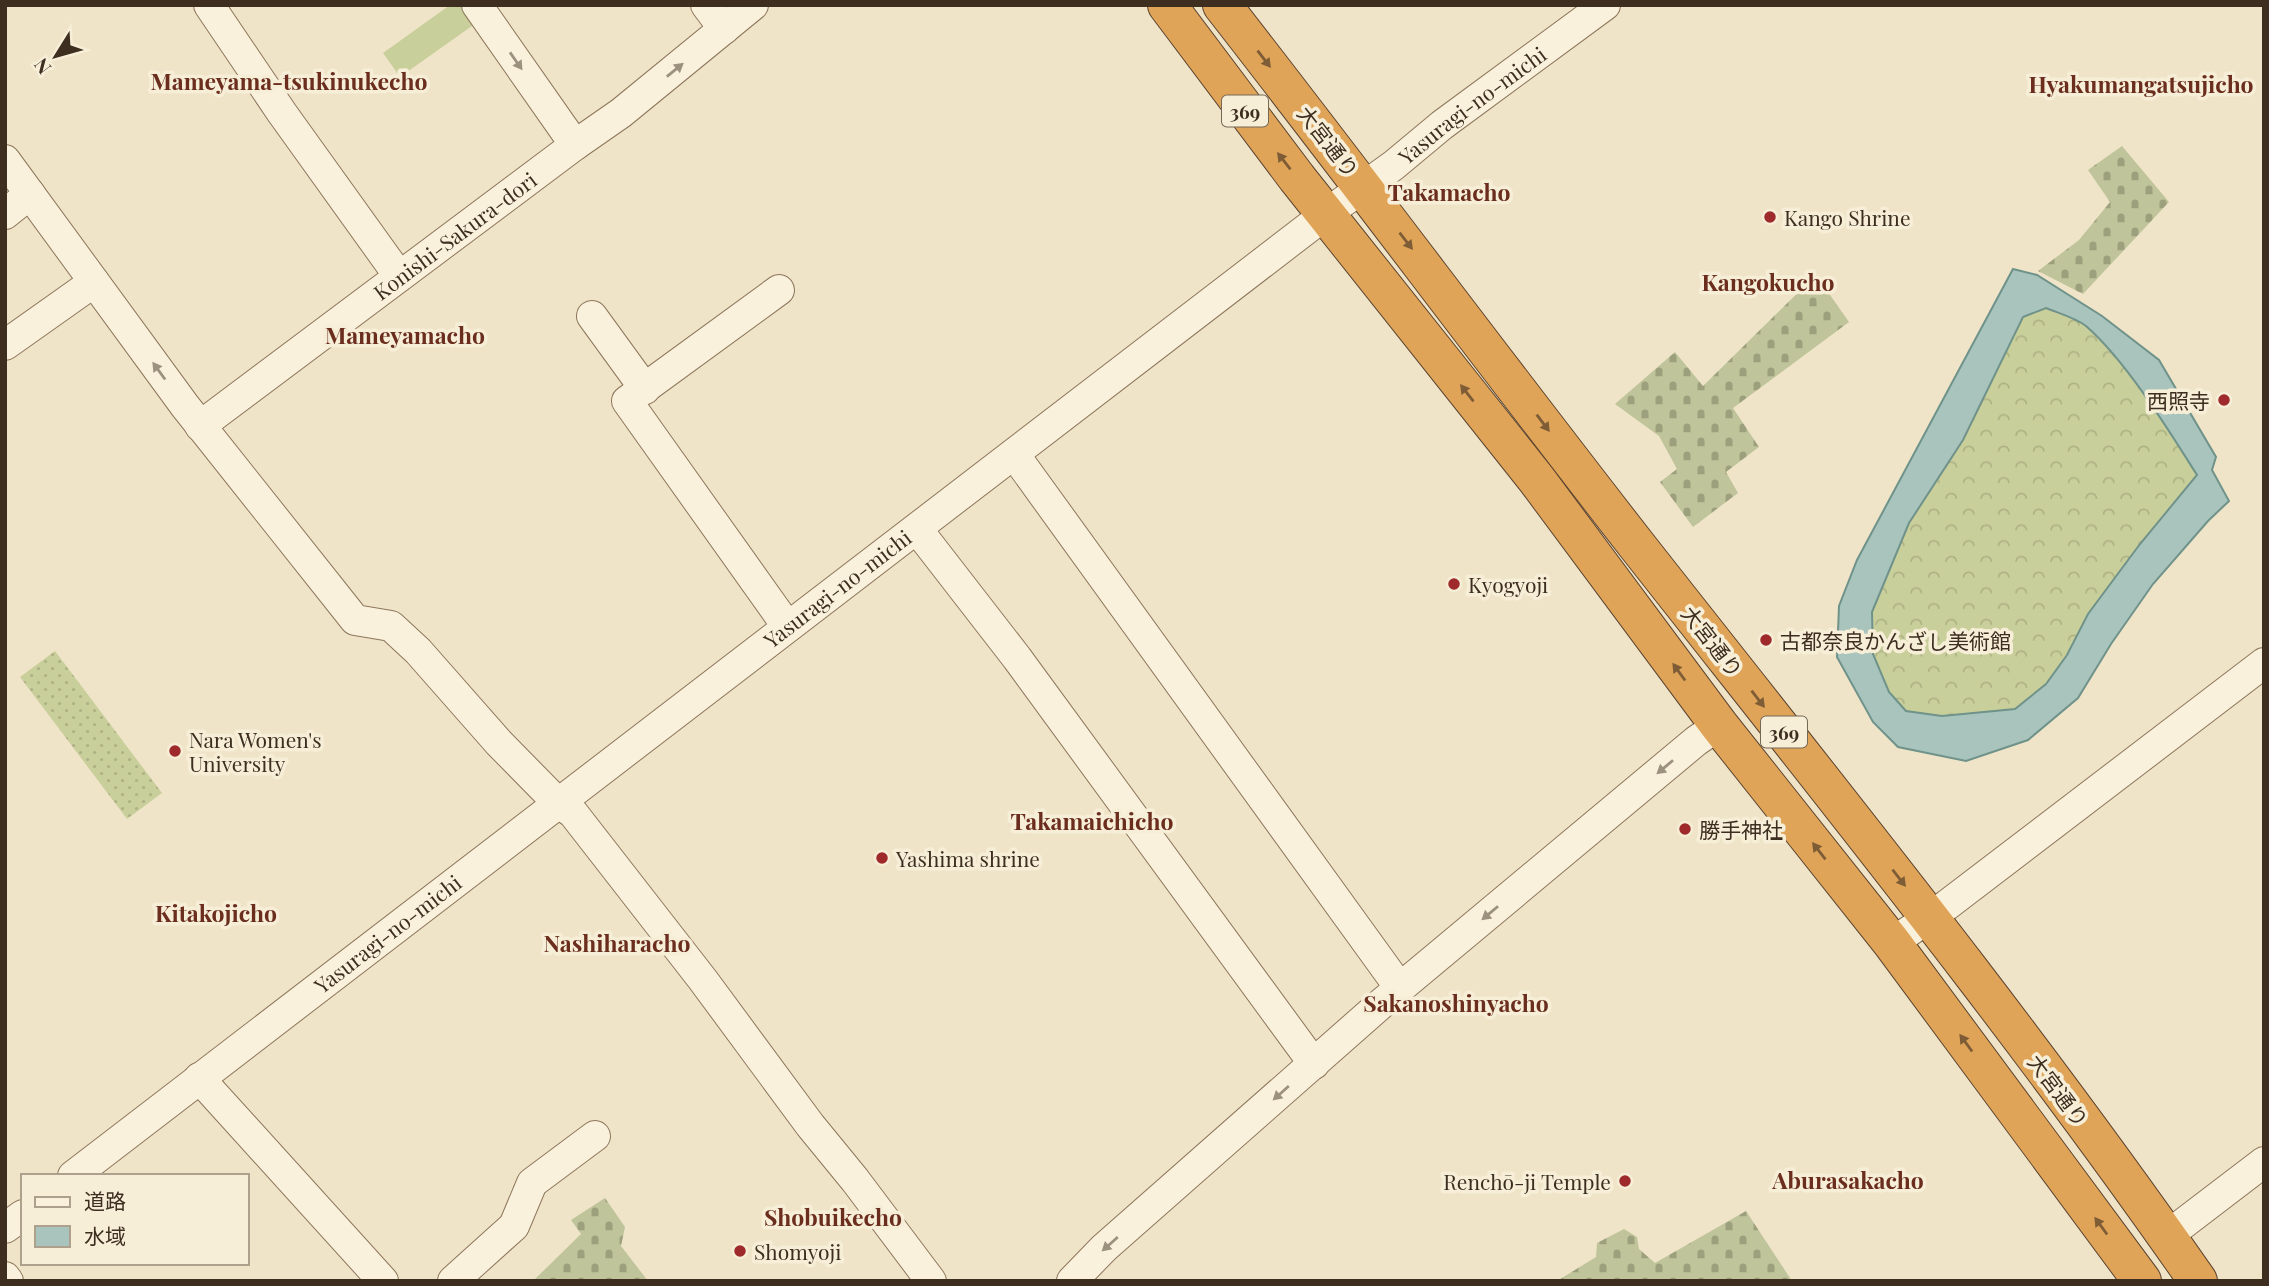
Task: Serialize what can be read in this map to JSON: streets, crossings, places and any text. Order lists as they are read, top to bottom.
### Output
{
  "streets": {
    "highway": ["369", "大宮通り"],
    "street": ["Yasuragi-no-michi", "Konishi-Sakura-dori"]
  },
  "crossings": [
    ["Yasuragi-no-michi", "大宮通り"]
  ],
  "districts": [
    "Mameyama-tsukinukecho",
    "Hyakumangatsujicho",
    "Takamacho",
    "Kangokucho",
    "Mameyamacho",
    "Takamaichicho",
    "Kitakojicho",
    "Nashiharacho",
    "Sakanoshinyacho",
    "Aburasakacho",
    "Shobuikecho"
  ],
  "places": [
    "Kango Shrine",
    "西照寺",
    "Kyogyoji",
    "古都奈良かんざし美術館",
    "Nara Women's University",
    "勝手神社",
    "Yashima shrine",
    "Renchō-ji Temple",
    "Shomyoji"
  ],
  "legend": ["道路", "水域"],
  "north": "bottom left"
}
